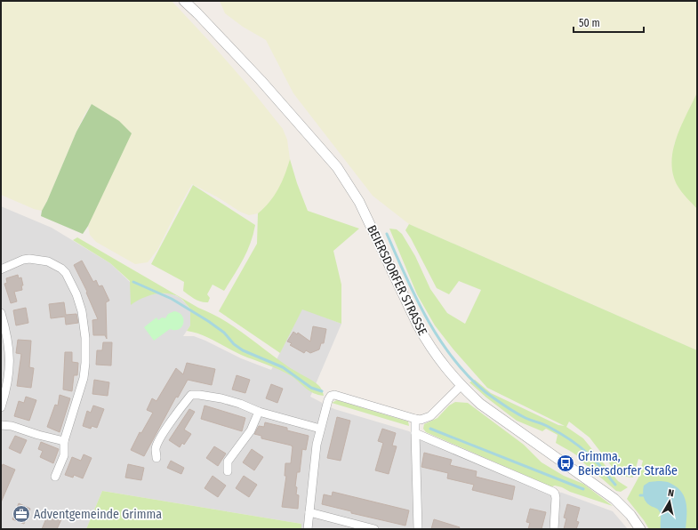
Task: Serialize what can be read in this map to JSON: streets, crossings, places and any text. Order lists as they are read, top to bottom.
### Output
{
  "streets": {
    "street": ["BEIERSDORFER STRASSE"]
  },
  "places": {
    "bus stop": ["Grimma, Beiersdorfer Straße"],
    "office": ["Adventgemeinde Grimma"]
  },
  "scale_bar": "50 m",
  "north": "top"
}
